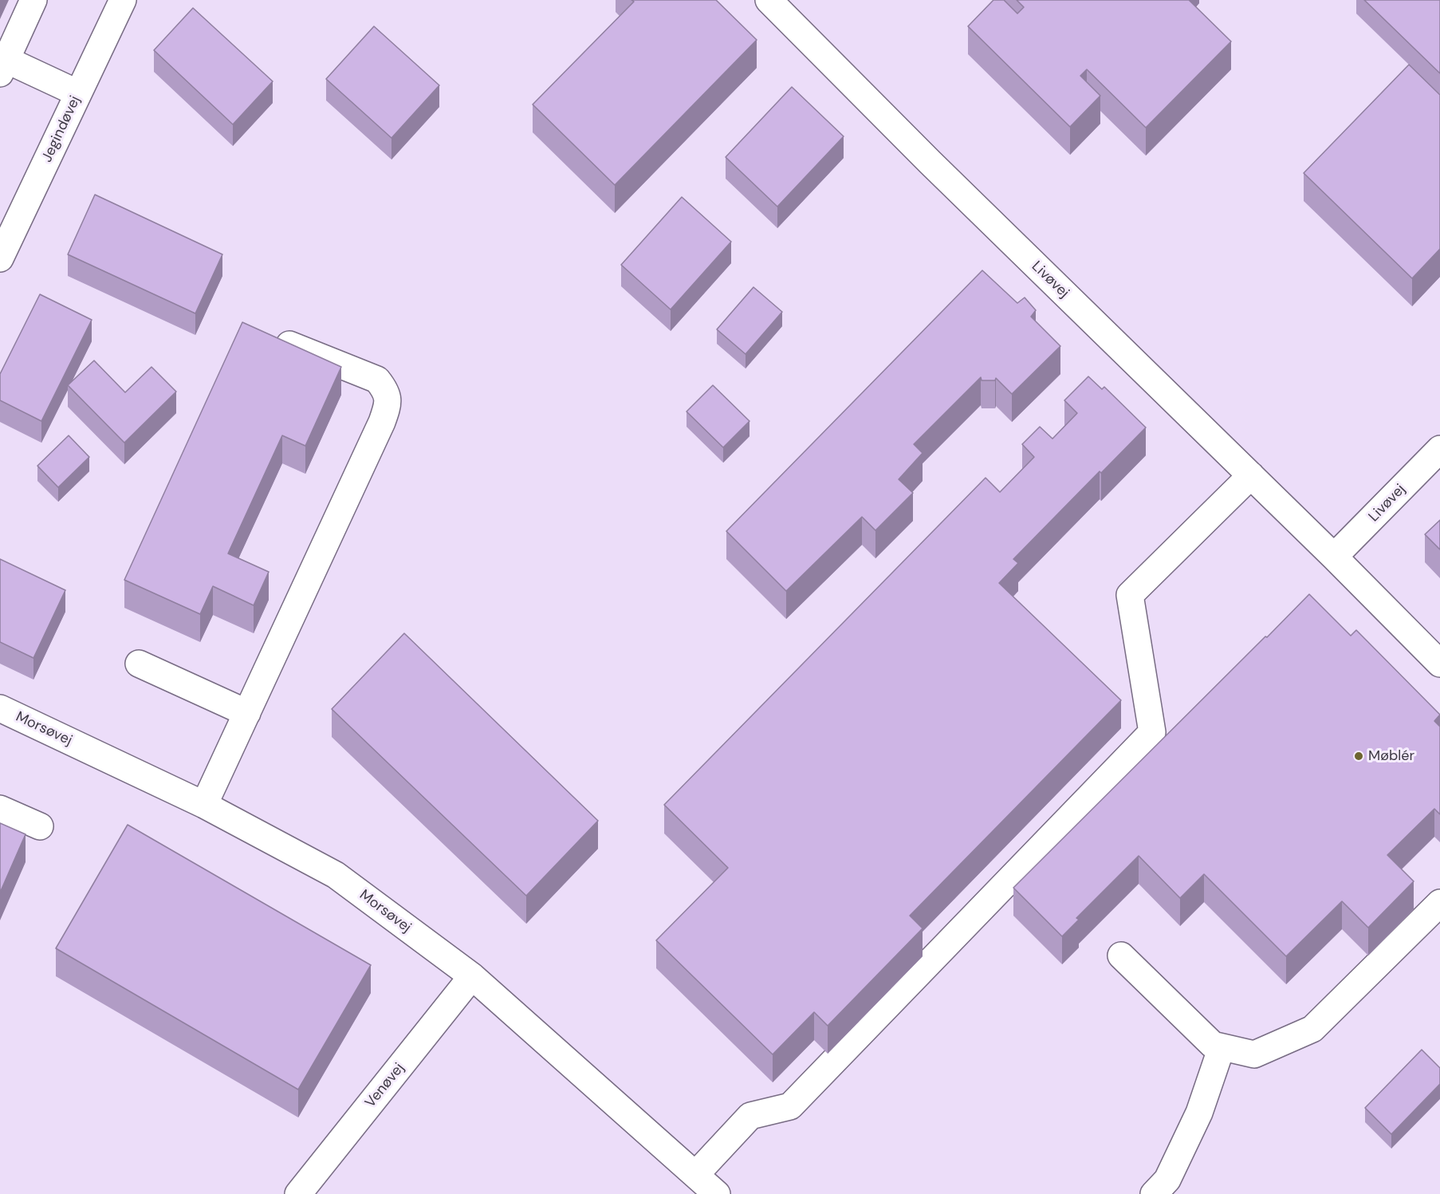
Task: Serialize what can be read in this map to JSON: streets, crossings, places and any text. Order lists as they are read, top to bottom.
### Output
{
  "streets": {
    "street": [
      "Jegindøvej",
      "Livøvej",
      "Morsøvej",
      "Venøvej"
    ]
  },
  "crossings": [
    ["Morsøvej", "Venøvej"]
  ],
  "places": ["Møblér"]
}
